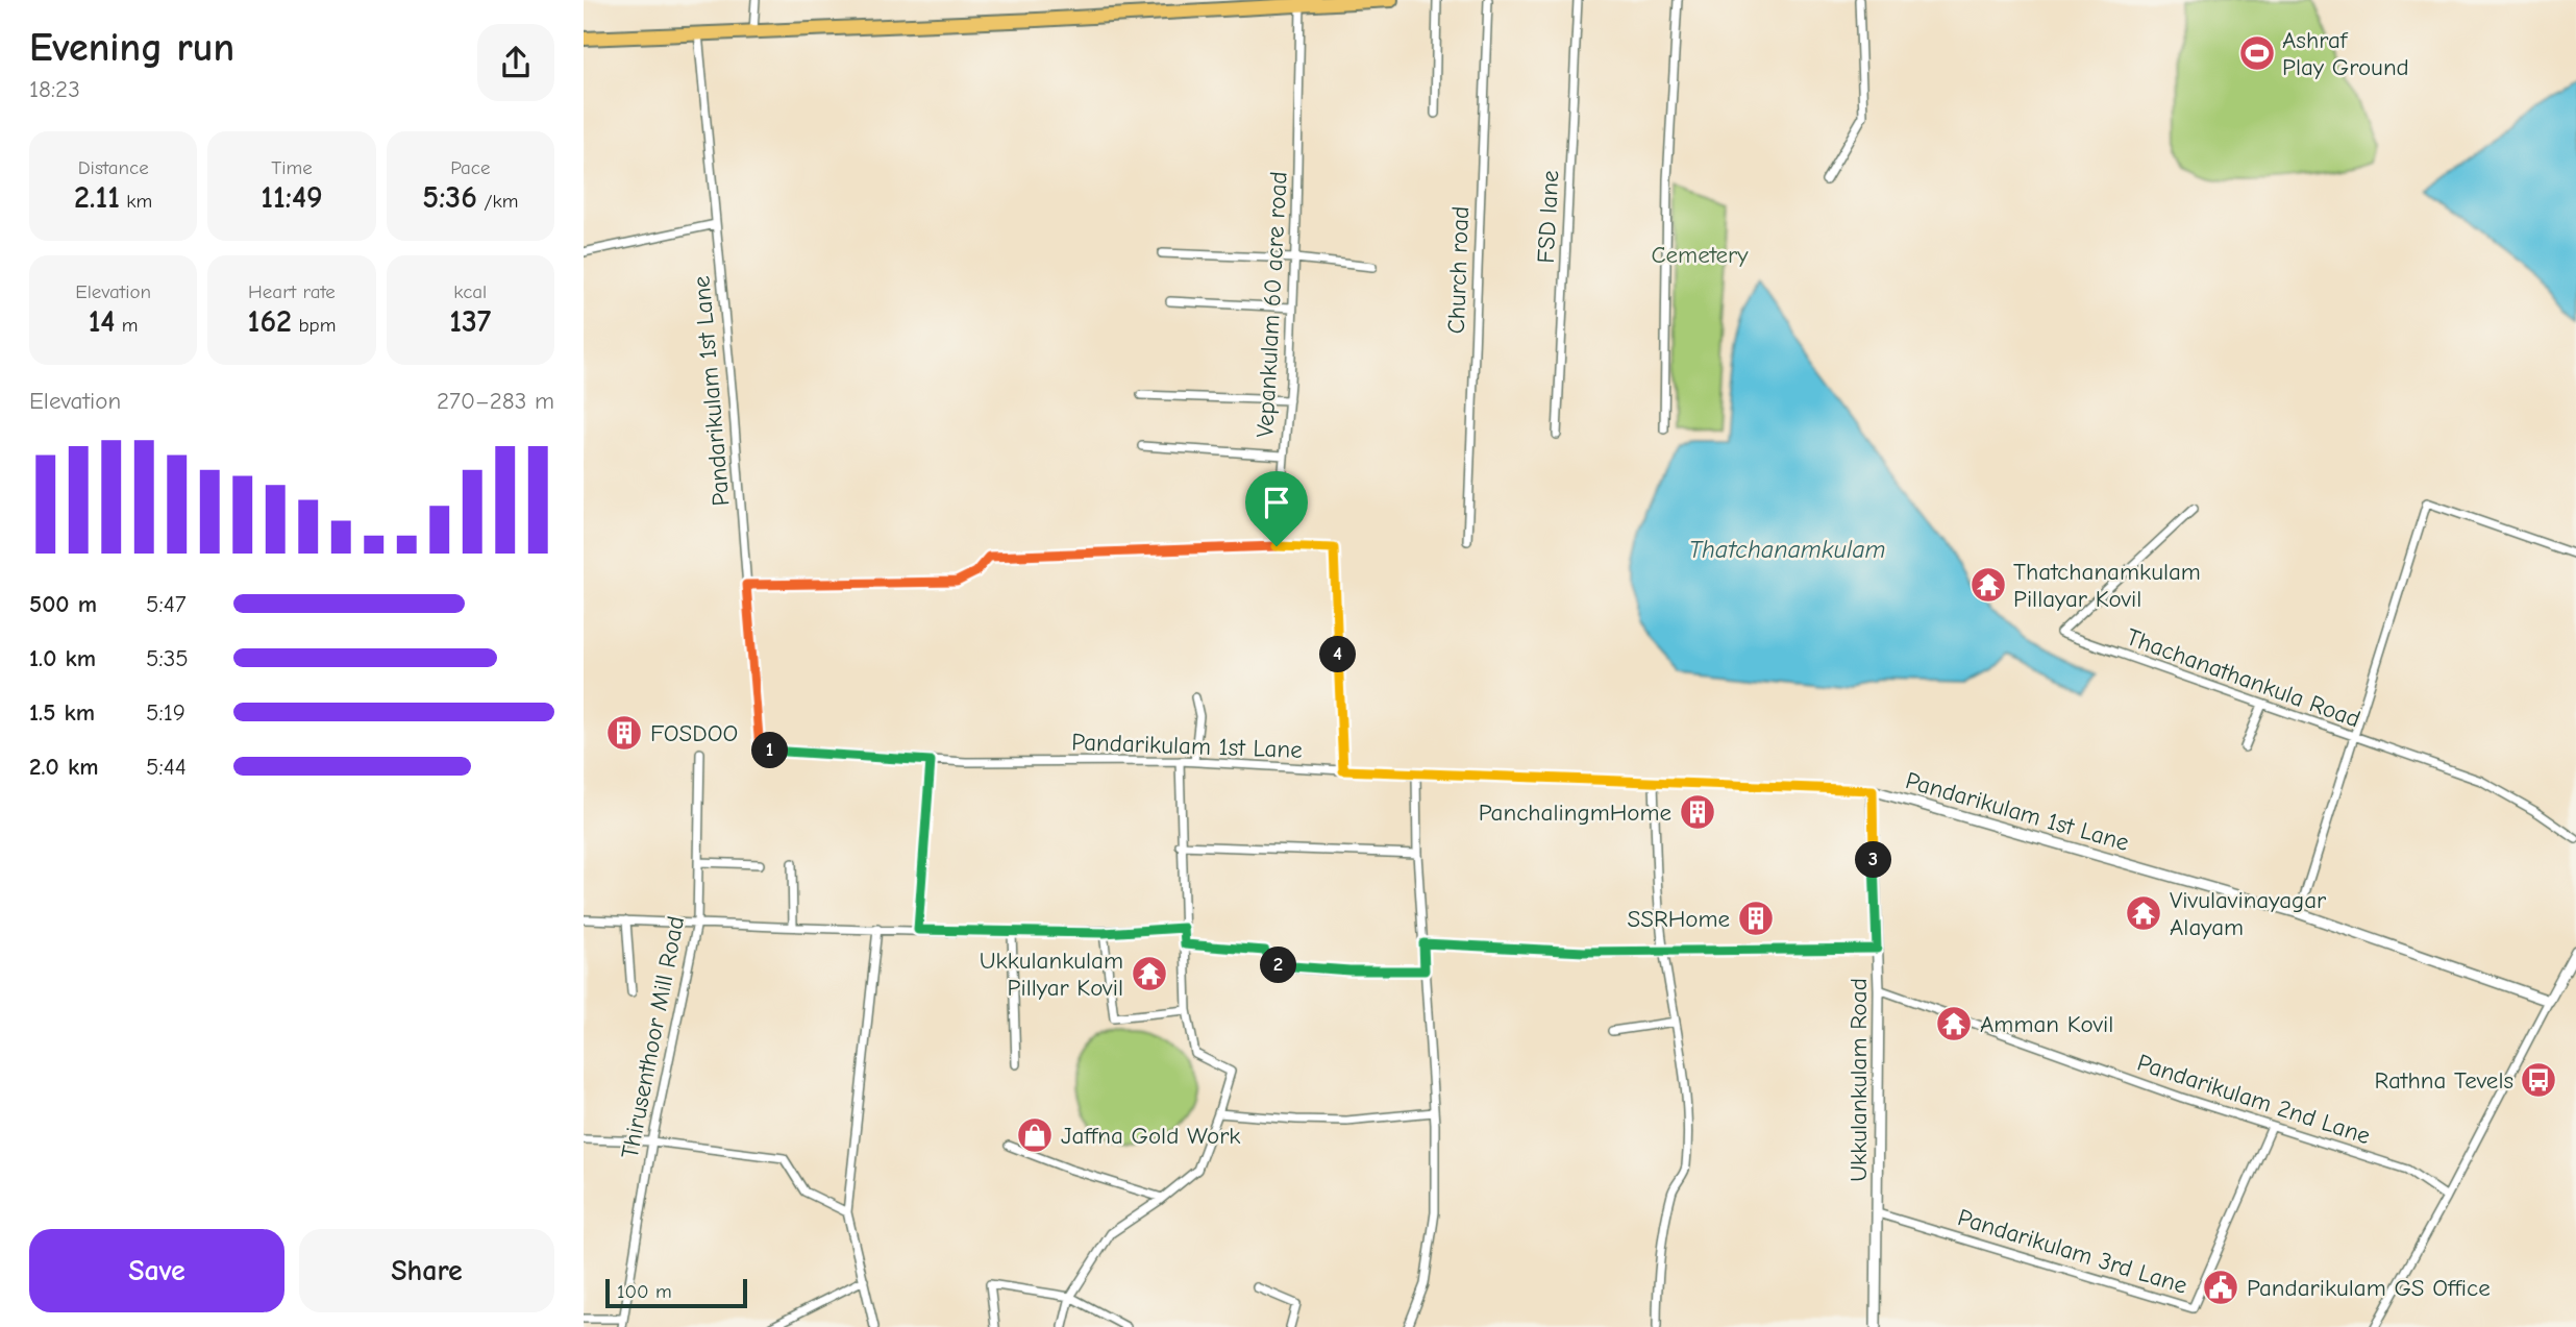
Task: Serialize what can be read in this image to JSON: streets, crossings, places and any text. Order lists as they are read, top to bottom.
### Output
{
  "streets": {
    "street": [
      "FSD lane",
      "Church road",
      "Vepankulam 60 acre road",
      "Pandarikulam 1st Lane",
      "Thachanathankula Road",
      "Thirusenthoor Mill Road",
      "Ukkulankulam Road",
      "Pandarikulam 2nd Lane",
      "Pandarikulam 3rd Lane"
    ]
  },
  "crossings": [
    ["Pandarikulam 1st Lane", "Ukkulankulam Road"],
    ["Ukkulankulam Road", "Pandarikulam 2nd Lane"],
    ["Ukkulankulam Road", "Pandarikulam 3rd Lane"],
    ["Pandarikulam 2nd Lane", "Pandarikulam 3rd Lane"]
  ],
  "water": ["Thatchanamkulam"],
  "parks": ["Cemetery"],
  "places": {
    "sports": ["Ashraf Play Ground"],
    "temple": [
      "Thatchanamkulam Pillayar Kovil",
      "Vivulavinayagar Alayam",
      "Ukkulankulam Pillyar Kovil",
      "Amman Kovil"
    ],
    "building": ["FOSDOO", "PanchalingmHome", "SSRHome"],
    "bus stop": ["Rathna Tevels"],
    "shop": ["Jaffna Gold Work"],
    "public building": ["Pandarikulam GS Office"]
  },
  "scale_bar": "100 m",
  "page": {
    "heading": ["Evening run", "18:23"],
    "stats": [
      ["Distance", "2.11 km"],
      ["Time", "11:49"],
      ["Pace", "5:36 /km"],
      ["Elevation", "14 m"],
      ["Heart rate", "162 bpm"],
      ["kcal", "137"]
    ],
    "chart": ["Elevation", "270–283 m"],
    "list": [
      {
        "name": "500 m",
        "note": "5:47"
      },
      {
        "name": "1.0 km",
        "note": "5:35"
      },
      {
        "name": "1.5 km",
        "note": "5:19"
      },
      {
        "name": "2.0 km",
        "note": "5:44"
      }
    ],
    "pins": [
      "4",
      "1",
      "3",
      "2"
    ],
    "buttons": ["Save", "Share"],
    "scale": "100 m"
  }
}
